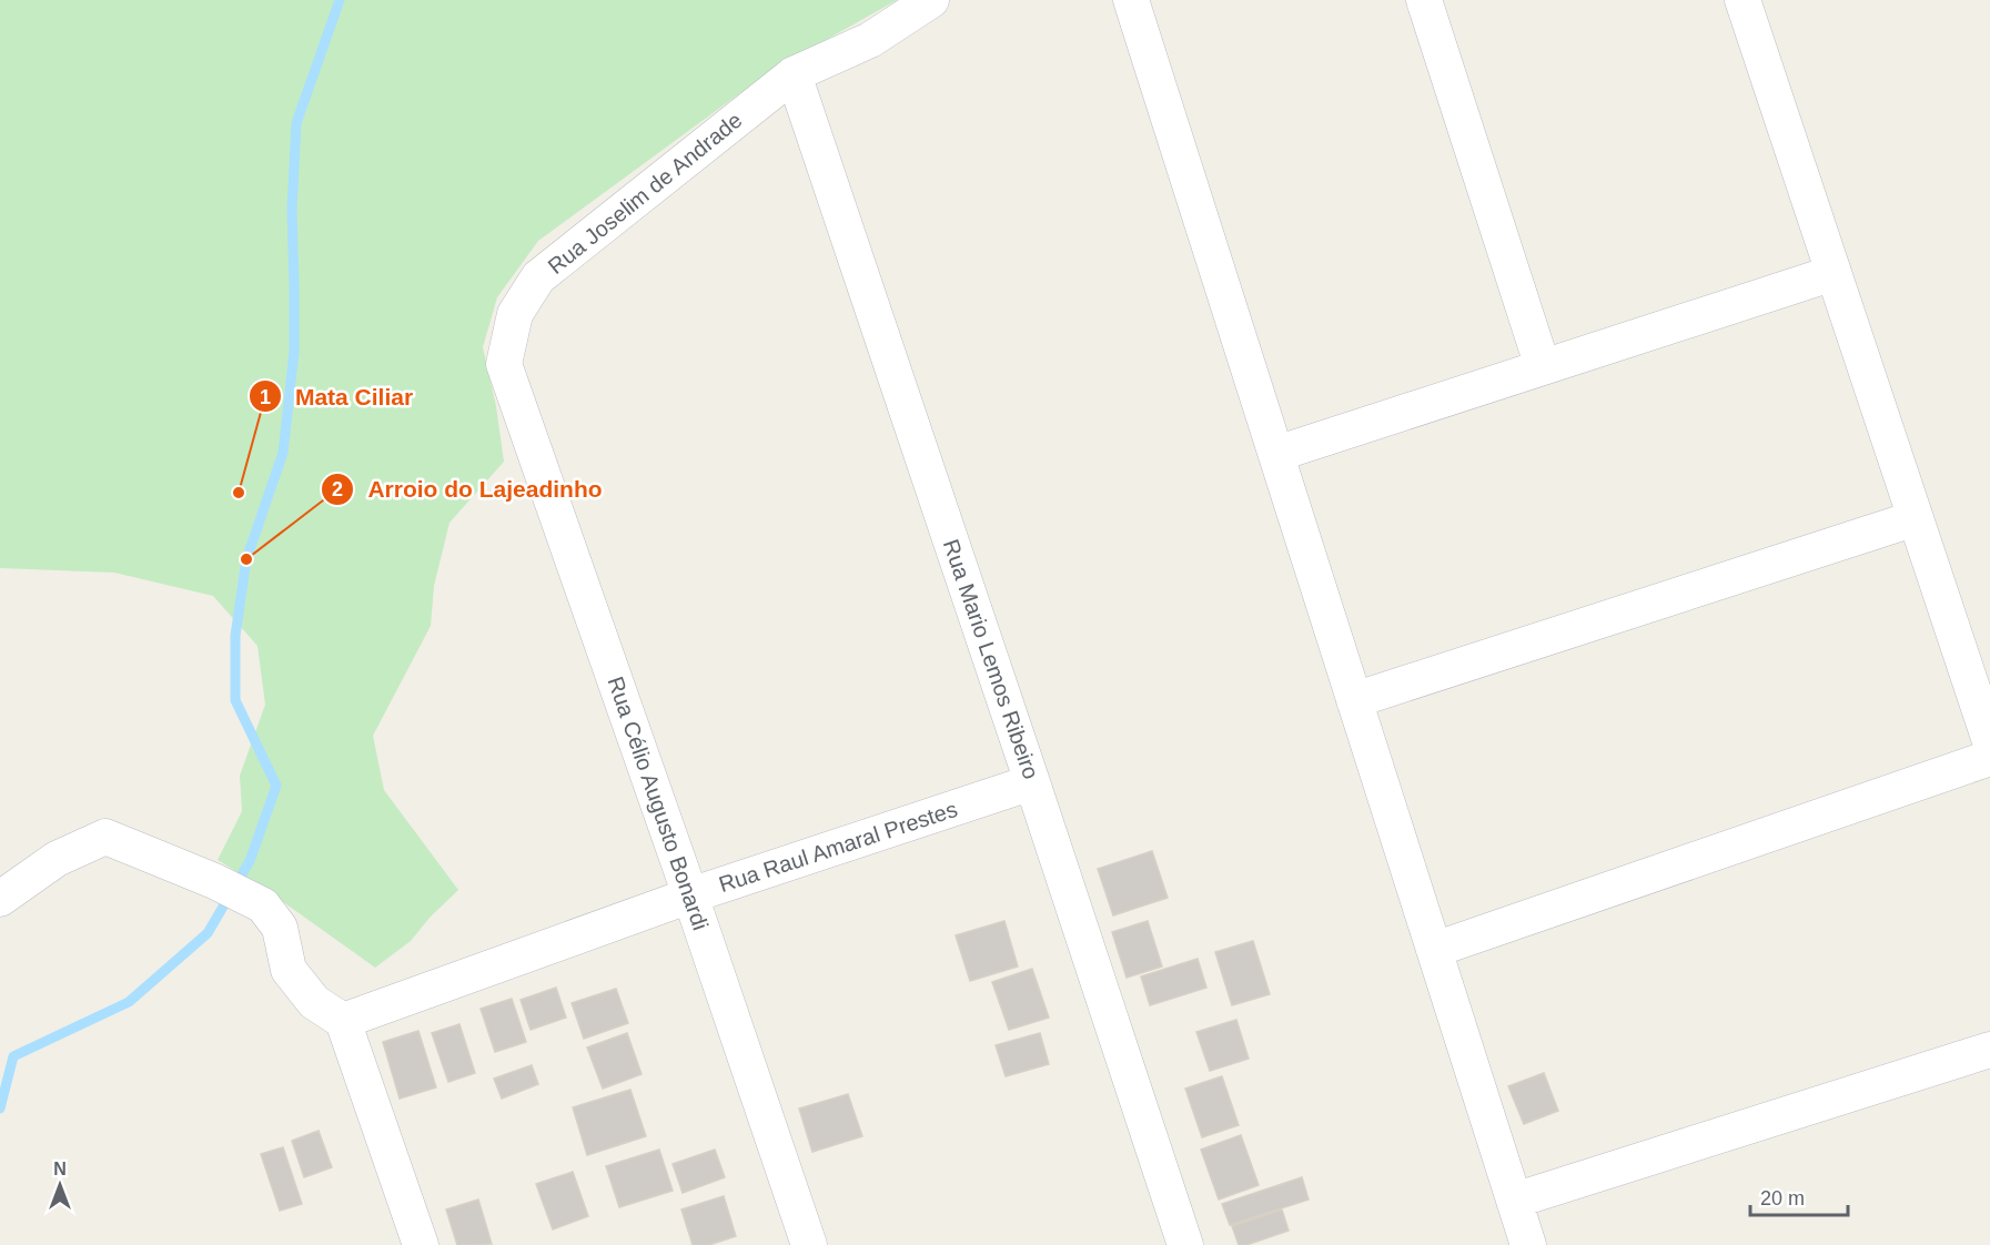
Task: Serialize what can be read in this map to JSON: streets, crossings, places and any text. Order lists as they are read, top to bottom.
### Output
{
  "streets": {
    "street": [
      "Rua Joselim de Andrade",
      "Rua Mario Lemos Ribeiro",
      "Rua Célio Augusto Bonardi",
      "Rua Raul Amaral Prestes"
    ]
  },
  "crossings": [
    ["Rua Joselim de Andrade", "Rua Mario Lemos Ribeiro"],
    ["Rua Joselim de Andrade", "Rua Célio Augusto Bonardi"],
    ["Rua Mario Lemos Ribeiro", "Rua Raul Amaral Prestes"],
    ["Rua Célio Augusto Bonardi", "Rua Raul Amaral Prestes"]
  ],
  "places": ["Mata Ciliar", "Arroio do Lajeadinho"],
  "scale_bar": "20 m",
  "north": "top"
}
